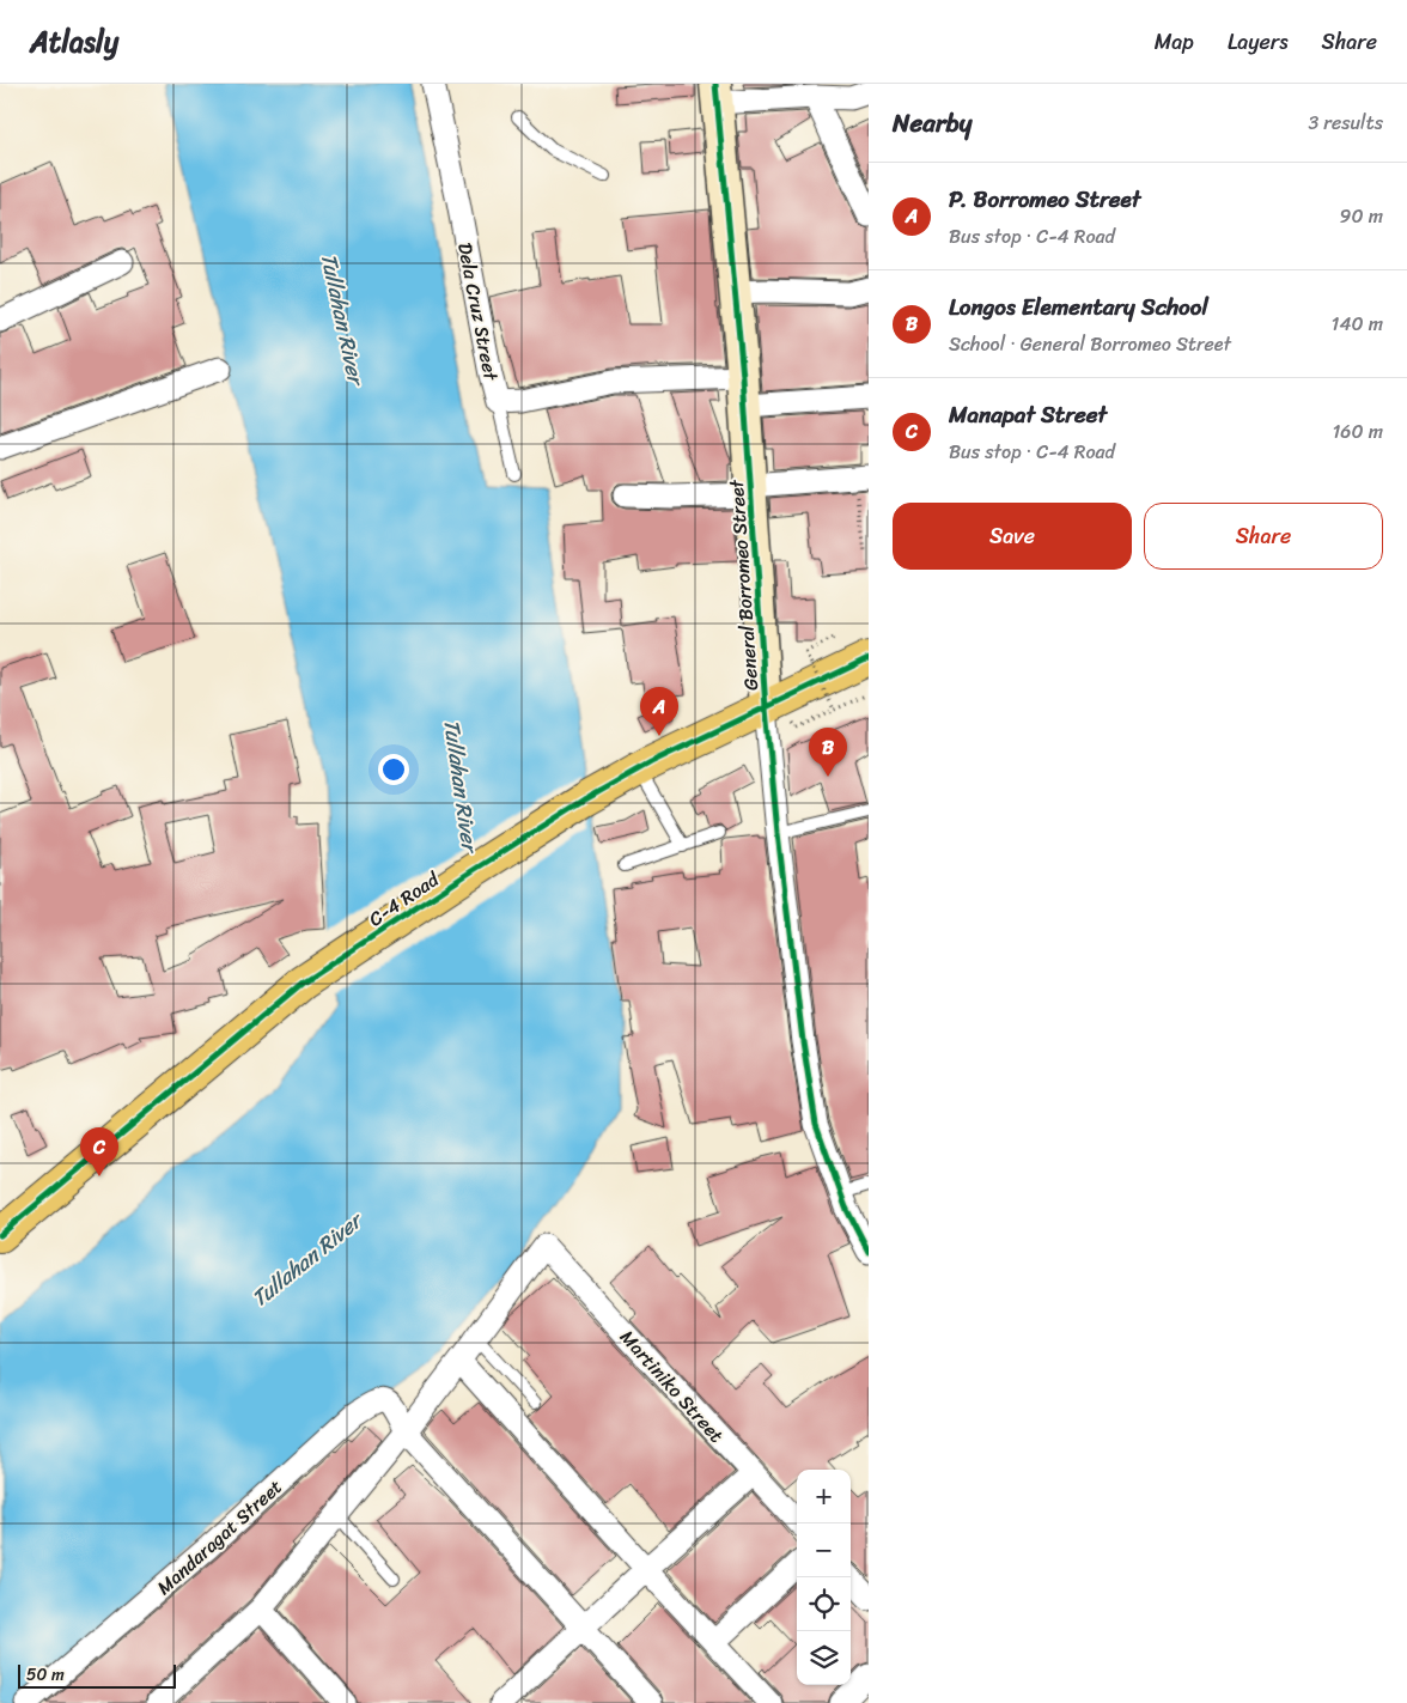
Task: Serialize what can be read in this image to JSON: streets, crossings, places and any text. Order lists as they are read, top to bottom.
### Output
{
  "streets": {
    "highway": ["C-4 Road"],
    "street": [
      "Dela Cruz Street",
      "General Borromeo Street",
      "Martiniko Street",
      "Mandaragat Street"
    ]
  },
  "crossings": [
    ["Dela Cruz Street", "General Borromeo Street"],
    ["General Borromeo Street", "C-4 Road"]
  ],
  "water": ["Tullahan River"],
  "scale_bar": "50 m",
  "page": {
    "header": "Atlasly",
    "nav": ["Map", "Layers", "Share"],
    "heading": ["Nearby", "3 results"],
    "list": [
      {
        "mark": "A",
        "name": "P. Borromeo Street",
        "note": "Bus stop · C-4 Road",
        "value": "90 m"
      },
      {
        "mark": "B",
        "name": "Longos Elementary School",
        "note": "School · General Borromeo Street",
        "value": "140 m"
      },
      {
        "mark": "C",
        "name": "Manapat Street",
        "note": "Bus stop · C-4 Road",
        "value": "160 m"
      }
    ],
    "buttons": ["Save", "Share"],
    "pins": ["A", "B", "C"],
    "map_buttons": ["+", "−"],
    "scale": "50 m"
  }
}
